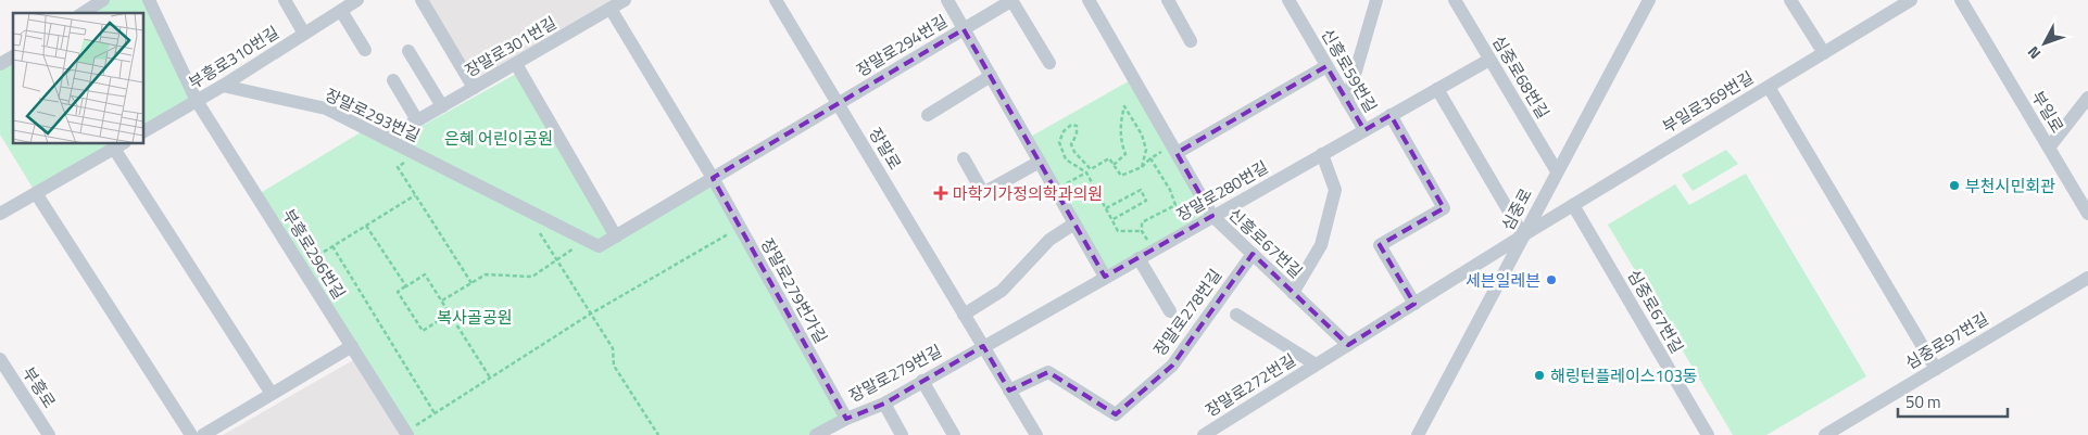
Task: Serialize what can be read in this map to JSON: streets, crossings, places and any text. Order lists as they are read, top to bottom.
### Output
{
  "streets": {
    "street": [
      "장말로294번길",
      "장말로301번길",
      "부흥로310번길",
      "신흥로59번길",
      "심중로68번길",
      "부일로369번길",
      "부일로",
      "장말로293번길",
      "장말로",
      "장말로280번길",
      "심중로",
      "신흥로67번길",
      "부흥로296번길",
      "장말로279번가길",
      "심중로67번길",
      "장말로278번길",
      "심중로97번길",
      "장말로279번길",
      "장말로272번길",
      "부흥로"
    ]
  },
  "crossings": [
    ["장말로294번길", "장말로"],
    ["장말로301번길", "장말로293번길"],
    ["부흥로310번길", "장말로293번길"],
    ["부흥로310번길", "부흥로296번길"],
    ["신흥로59번길", "장말로280번길"],
    ["심중로68번길", "장말로280번길"],
    ["심중로68번길", "심중로"],
    ["부일로369번길", "심중로"],
    ["부일로369번길", "심중로67번길"],
    ["부일로369번길", "장말로272번길"],
    ["장말로", "장말로280번길"],
    ["장말로", "장말로278번길"],
    ["장말로", "장말로279번길"],
    ["장말로280번길", "신흥로67번길"],
    ["장말로280번길", "장말로279번길"],
    ["심중로", "장말로272번길"],
    ["신흥로67번길", "장말로278번길"],
    ["신흥로67번길", "장말로272번길"],
    ["장말로279번가길", "장말로279번길"]
  ],
  "parks": ["은혜 어린이공원", "복사골공원"],
  "places": {
    "other": ["부천시민회관", "세븐일레븐", "해링턴플레이스103동"],
    "health": ["마학기가정의학과의원"]
  },
  "scale_bar": "50 m",
  "north": "bottom left"
}
